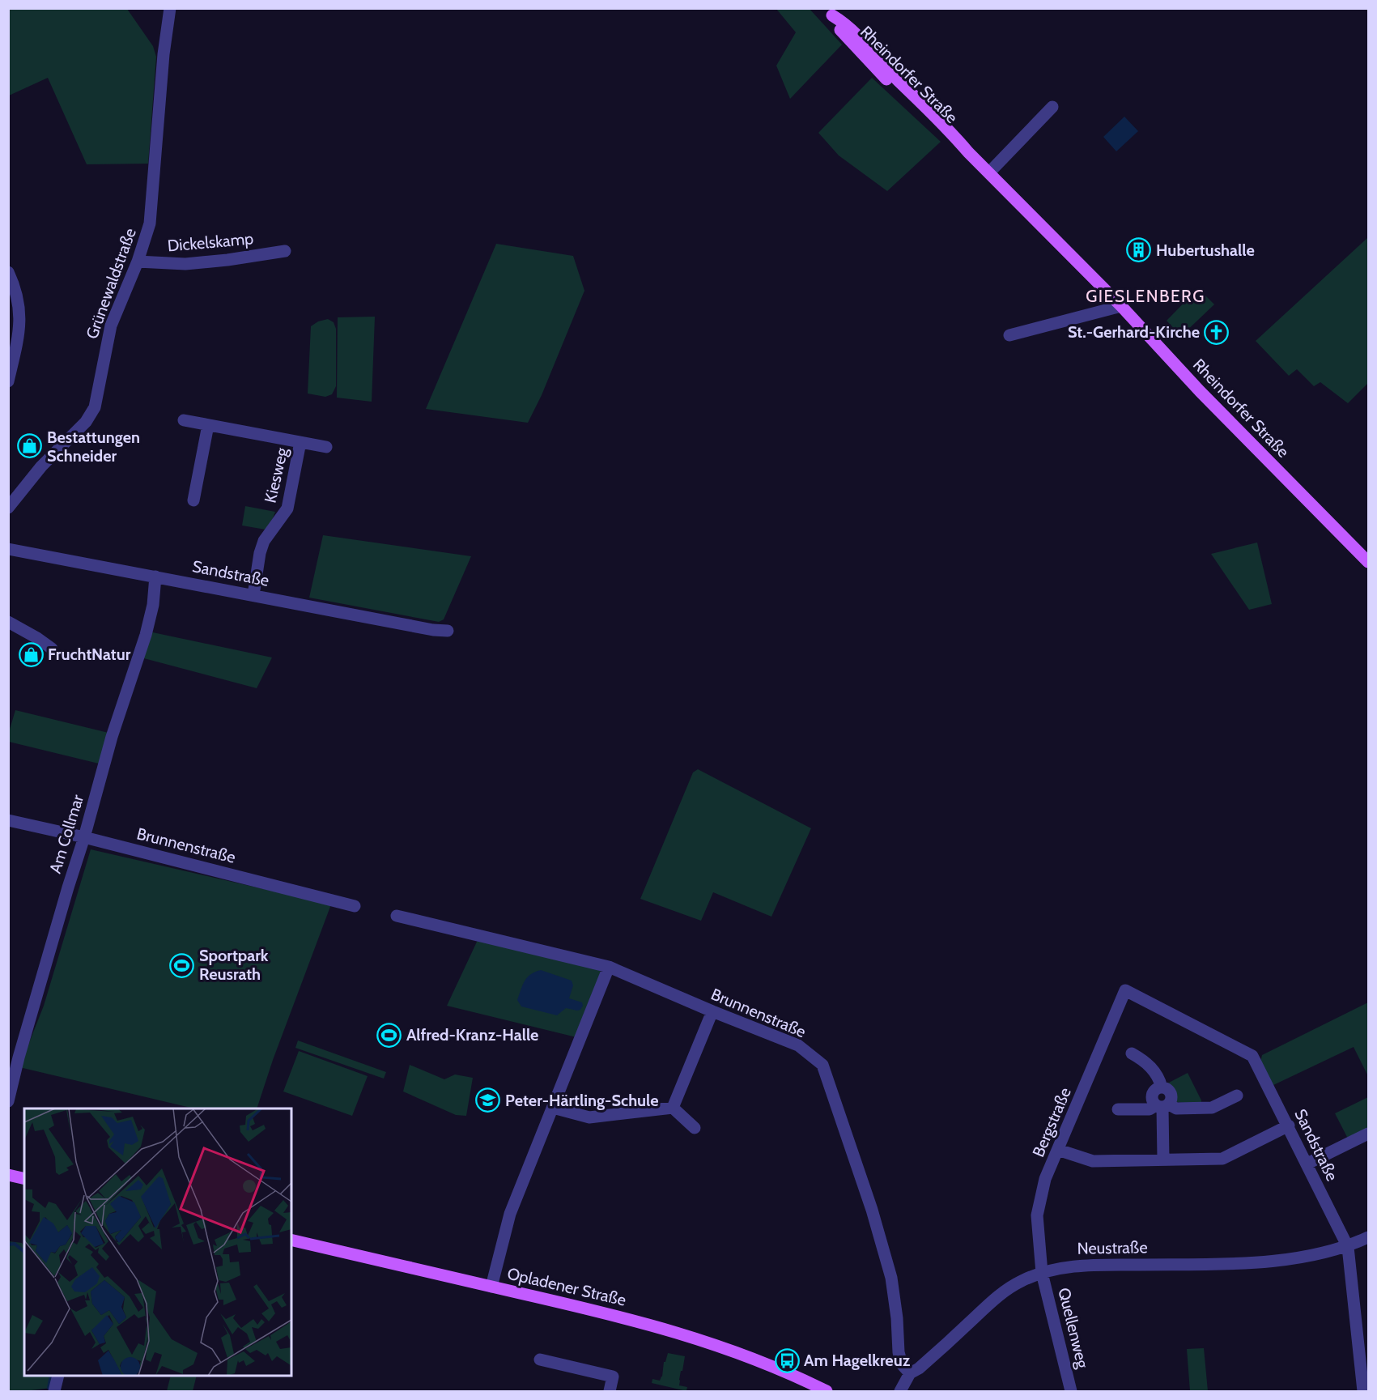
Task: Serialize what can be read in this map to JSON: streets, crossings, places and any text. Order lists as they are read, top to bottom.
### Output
{
  "streets": {
    "main road": ["Rheindorfer Straße", "Opladener Straße"],
    "street": [
      "Dickelskamp",
      "Grünewaldstraße",
      "Kiesweg",
      "Sandstraße",
      "Am Collmar",
      "Brunnenstraße",
      "Bergstraße",
      "Neustraße",
      "Quellenweg"
    ]
  },
  "crossings": [
    ["Dickelskamp", "Grünewaldstraße"],
    ["Kiesweg", "Sandstraße"],
    ["Sandstraße", "Am Collmar"],
    ["Sandstraße", "Bergstraße"],
    ["Sandstraße", "Neustraße"],
    ["Am Collmar", "Brunnenstraße"],
    ["Brunnenstraße", "Neustraße"],
    ["Bergstraße", "Neustraße"],
    ["Bergstraße", "Quellenweg"],
    ["Neustraße", "Quellenweg"]
  ],
  "districts": ["GIESLENBERG"],
  "places": {
    "building": ["Hubertushalle"],
    "church": ["St.-Gerhard-Kirche"],
    "shop": ["Bestattungen Schneider", "FruchtNatur"],
    "sports": ["Sportpark Reusrath", "Alfred-Kranz-Halle"],
    "school or university": ["Peter-Härtling-Schule"],
    "bus stop": ["Am Hagelkreuz"]
  }
}
